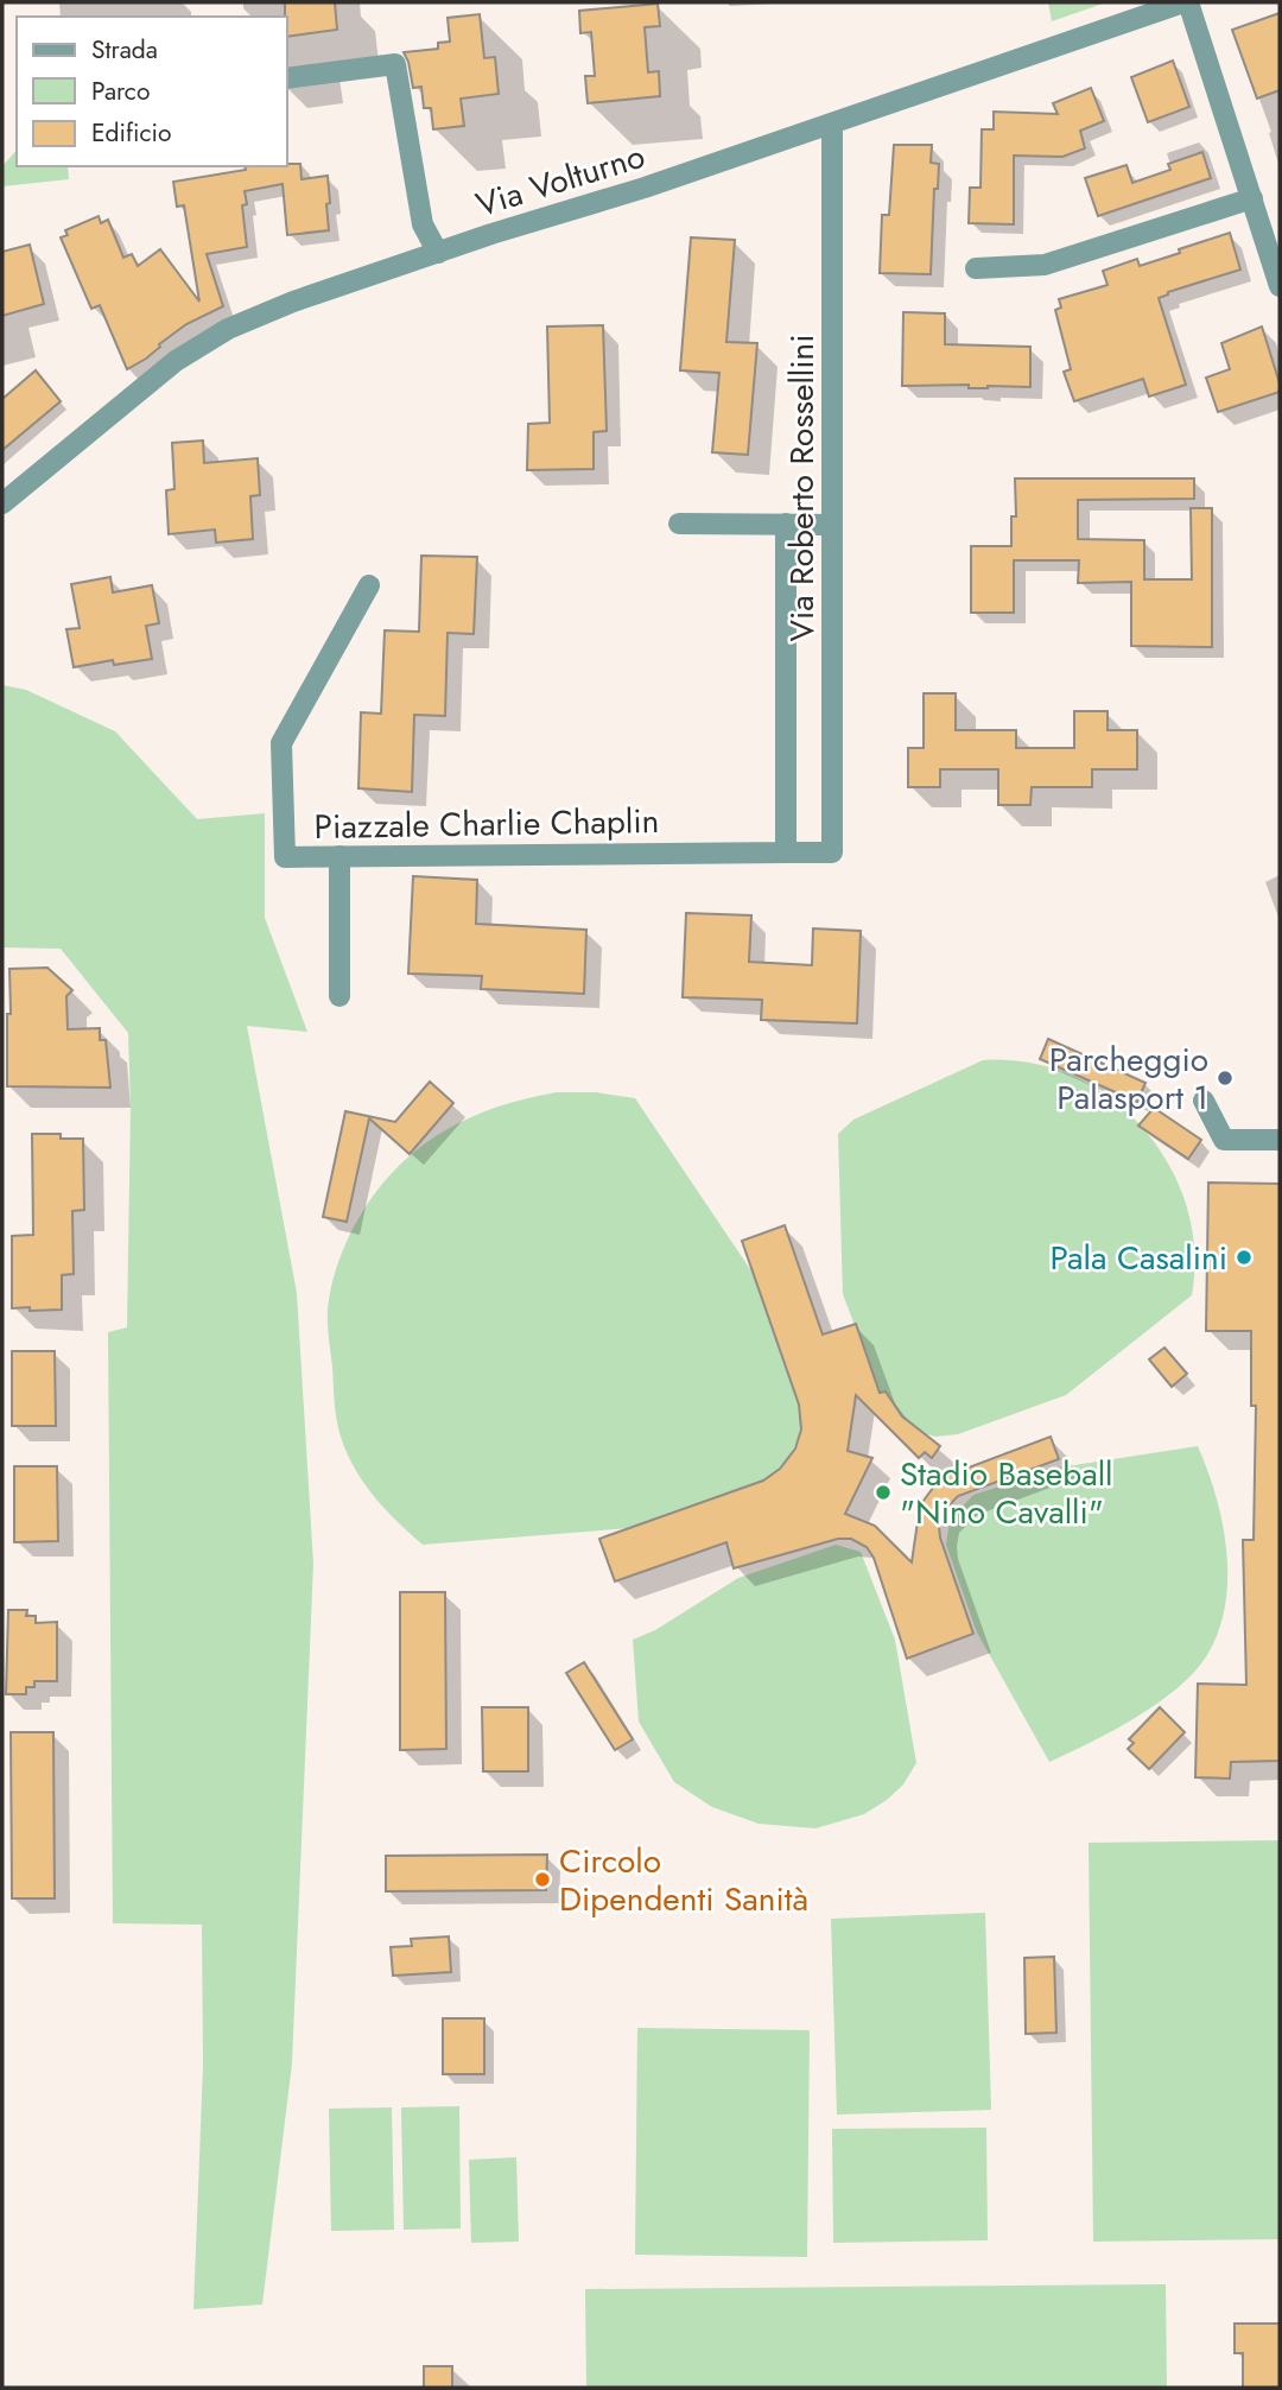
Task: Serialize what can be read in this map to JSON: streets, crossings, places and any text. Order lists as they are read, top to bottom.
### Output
{
  "streets": {
    "street": ["Via Volturno", "Via Roberto Rossellini", "Piazzale Charlie Chaplin"]
  },
  "crossings": [
    ["Via Volturno", "Via Roberto Rossellini"],
    ["Via Roberto Rossellini", "Piazzale Charlie Chaplin"]
  ],
  "places": [
    "Parcheggio Palasport 1",
    "Pala Casalini",
    "Stadio Baseball \"Nino Cavalli\"",
    "Circolo Dipendenti Sanità"
  ],
  "legend": ["Strada", "Parco", "Edificio"]
}
